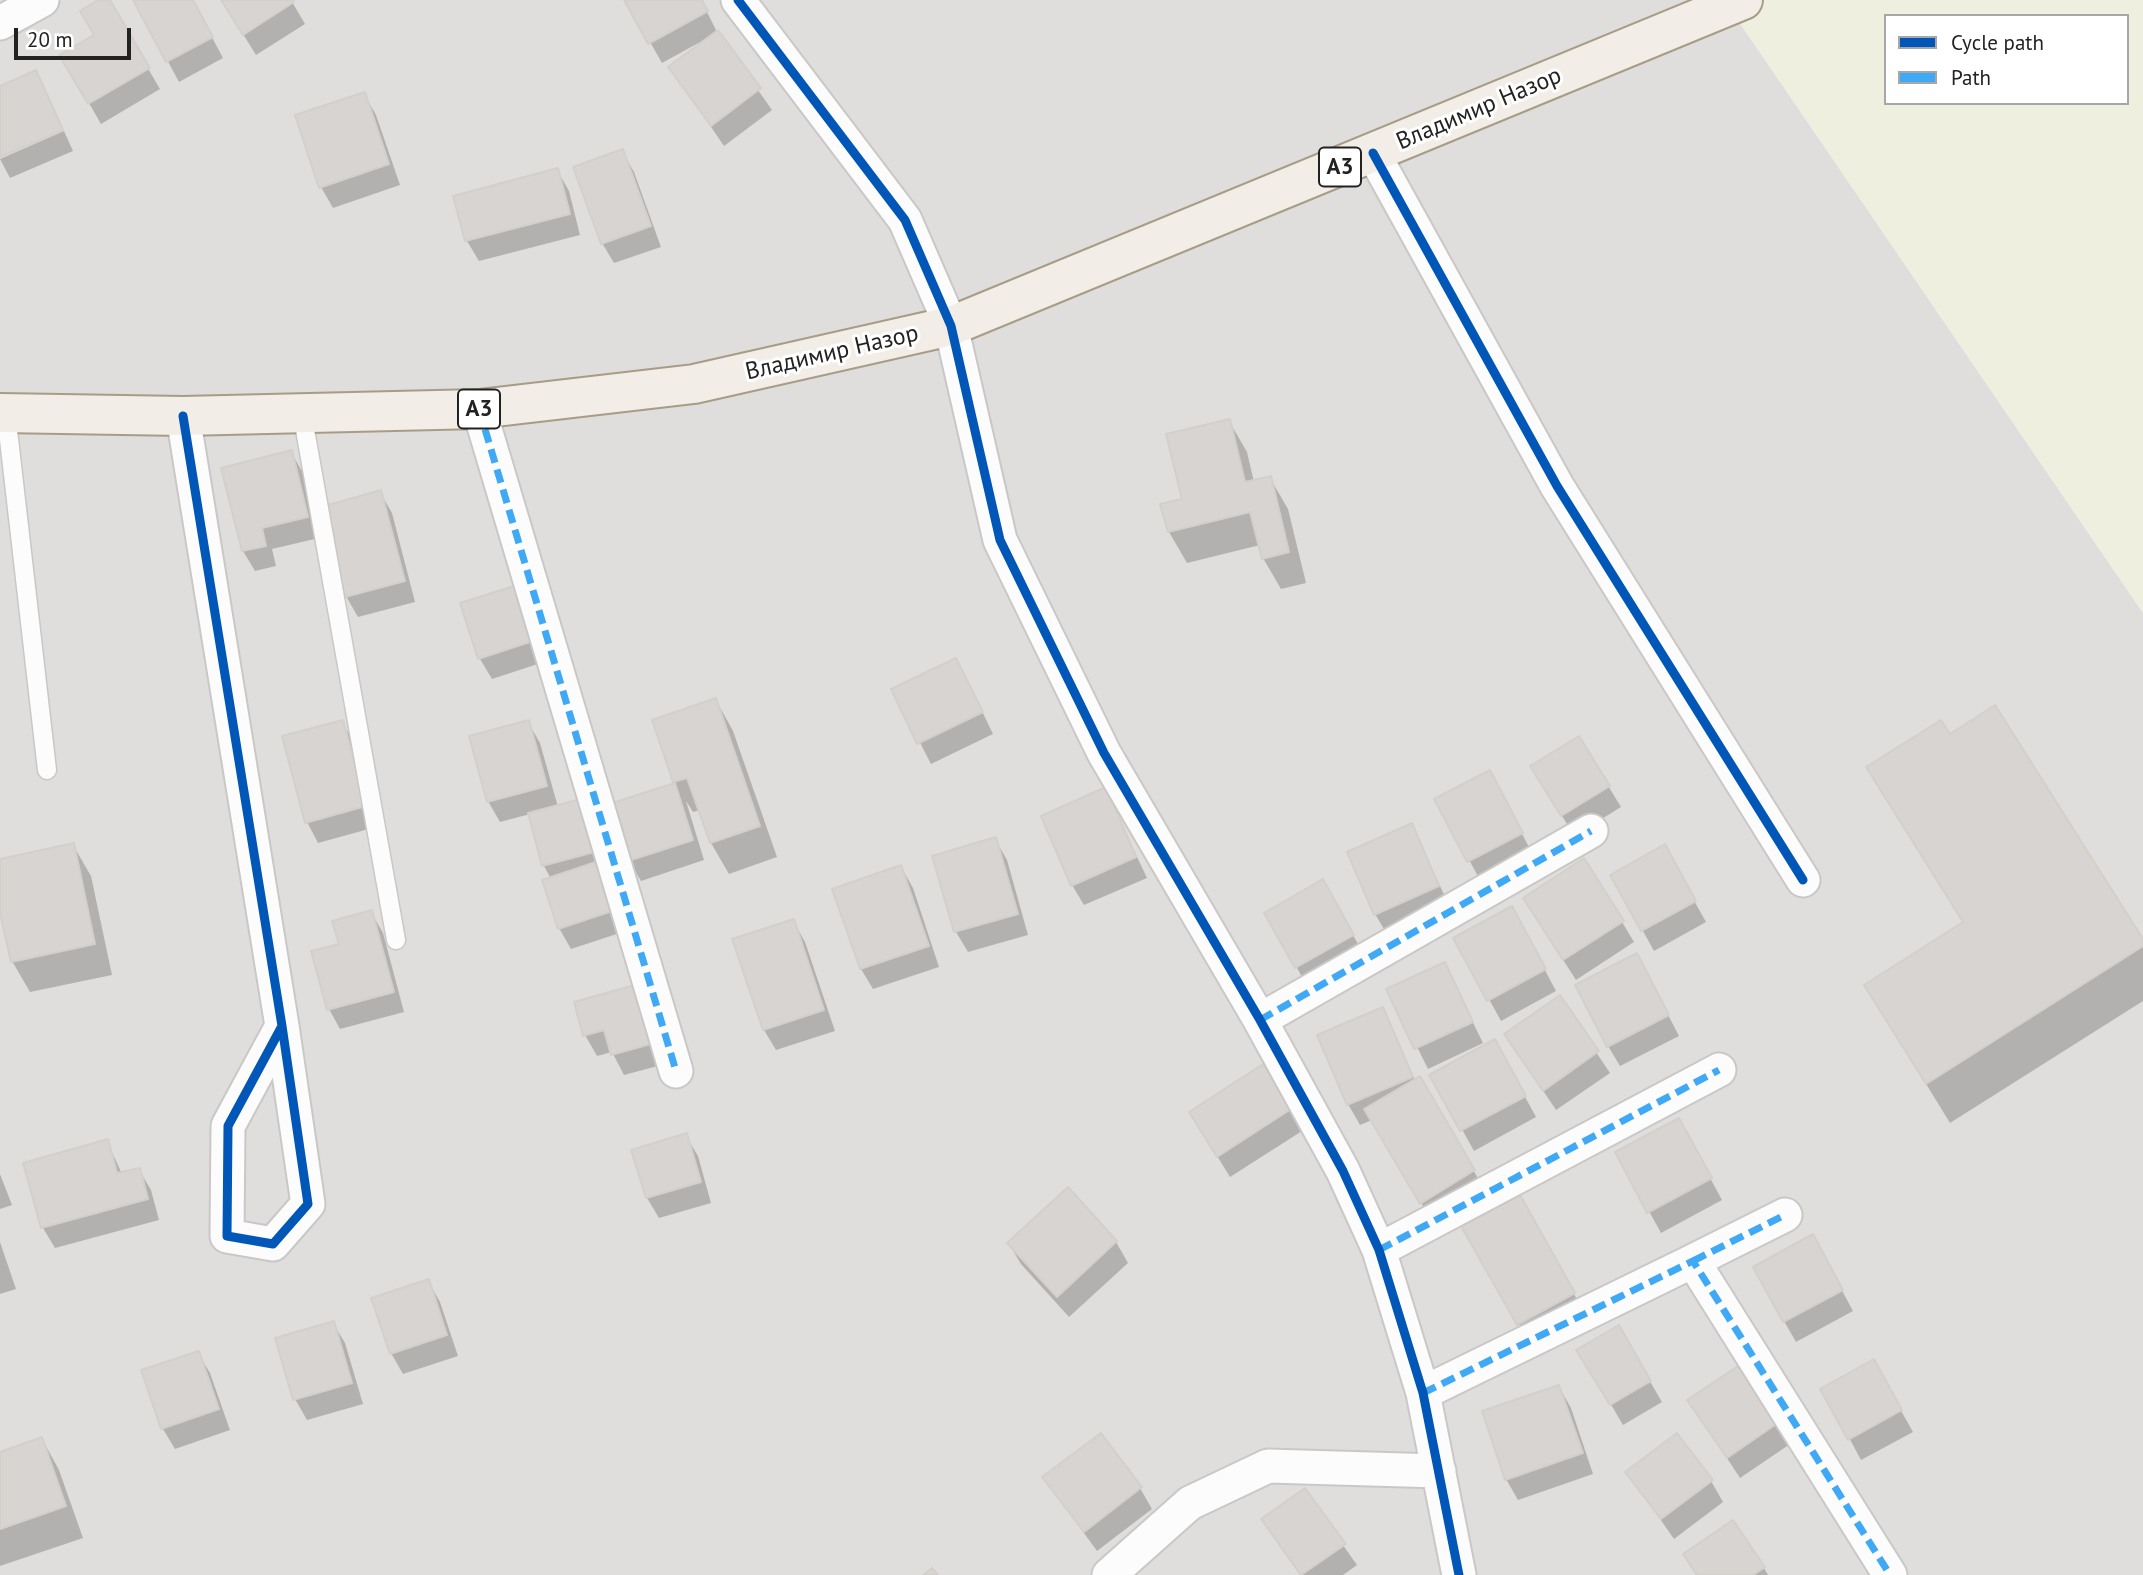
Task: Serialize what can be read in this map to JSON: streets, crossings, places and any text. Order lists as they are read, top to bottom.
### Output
{
  "streets": {
    "main road": ["Владимир Назор", "A3"]
  },
  "legend": ["Cycle path", "Path"],
  "scale_bar": "20 m"
}
